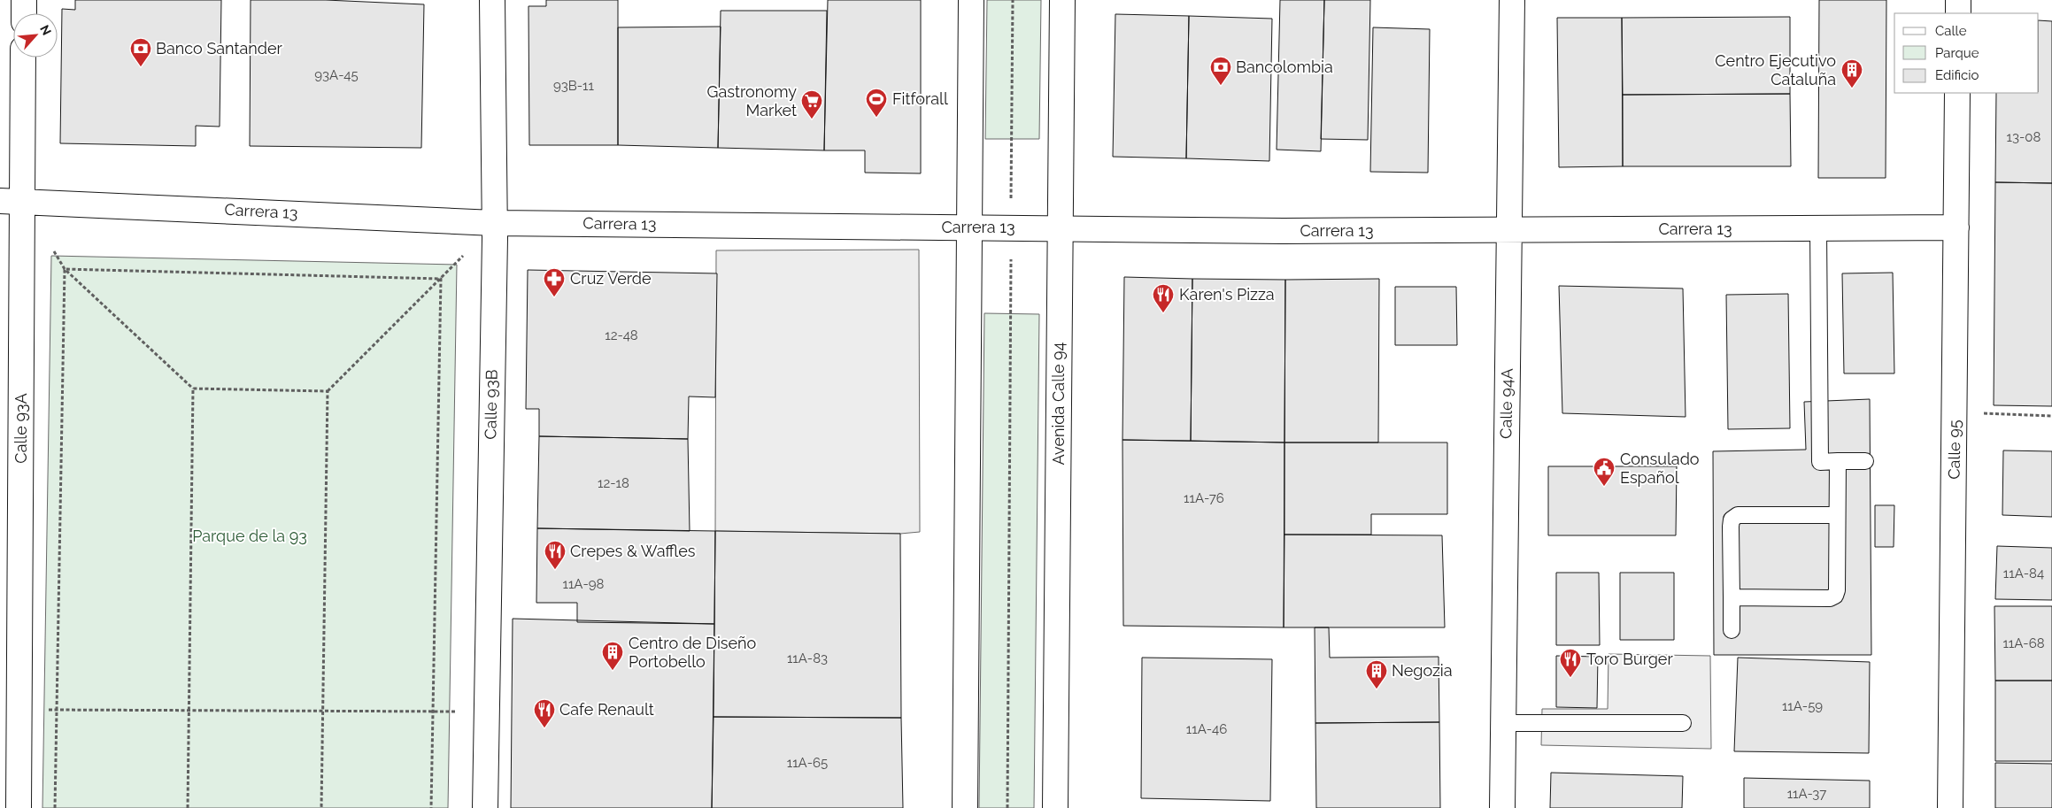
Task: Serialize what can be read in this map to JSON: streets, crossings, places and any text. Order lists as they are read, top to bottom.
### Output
{
  "streets": {
    "street": [
      "Carrera 13",
      "Avenida Calle 94",
      "Calle 94A",
      "Calle 93B",
      "Calle 93A",
      "Calle 95"
    ]
  },
  "crossings": [
    ["Carrera 13", "Avenida Calle 94"],
    ["Carrera 13", "Calle 94A"],
    ["Carrera 13", "Calle 93B"],
    ["Carrera 13", "Calle 93A"],
    ["Carrera 13", "Calle 95"]
  ],
  "parks": ["Parque de la 93"],
  "places": {
    "bank": ["Banco Santander", "Bancolombia"],
    "building": ["Centro Ejecutivo Cataluña", "Centro de Diseño Portobello", "Negozia"],
    "sports": ["Fitforall"],
    "supermarket": ["Gastronomy Market"],
    "pharmacy": ["Cruz Verde"],
    "restaurant": [
      "Karen's Pizza",
      "Crepes & Waffles",
      "Toro Burger",
      "Cafe Renault"
    ],
    "public building": ["Consulado Español"]
  },
  "house_numbers": [
    "93A-45",
    "93B-11",
    "13-08",
    "12-48",
    "12-18",
    "11A-76",
    "11A-84",
    "11A-98",
    "11A-68",
    "11A-83",
    "11A-59",
    "11A-46",
    "11A-65",
    "11A-37"
  ],
  "legend": ["Calle", "Parque", "Edificio"],
  "north": "top right"
}
